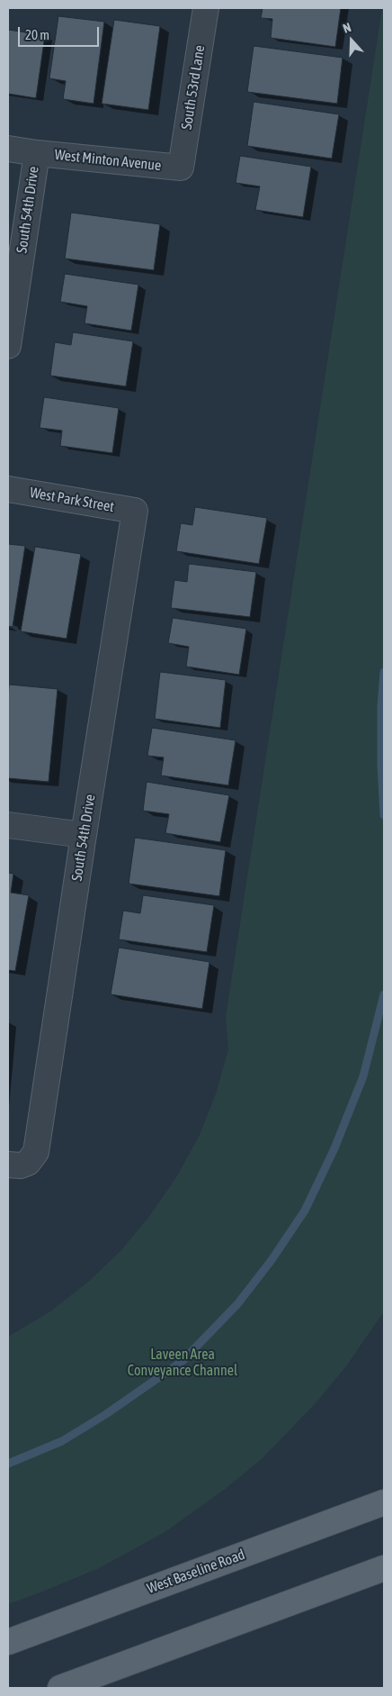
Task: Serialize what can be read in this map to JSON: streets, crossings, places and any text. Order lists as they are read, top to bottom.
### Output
{
  "streets": {
    "main road": ["West Baseline Road"],
    "street": [
      "South 53rd Lane",
      "West Minton Avenue",
      "South 54th Drive",
      "West Park Street"
    ]
  },
  "crossings": [
    ["South 53rd Lane", "West Minton Avenue"],
    ["West Minton Avenue", "South 54th Drive"],
    ["South 54th Drive", "West Park Street"]
  ],
  "parks": ["Laveen Area Conveyance Channel"],
  "scale_bar": "20 m",
  "north": "top"
}
